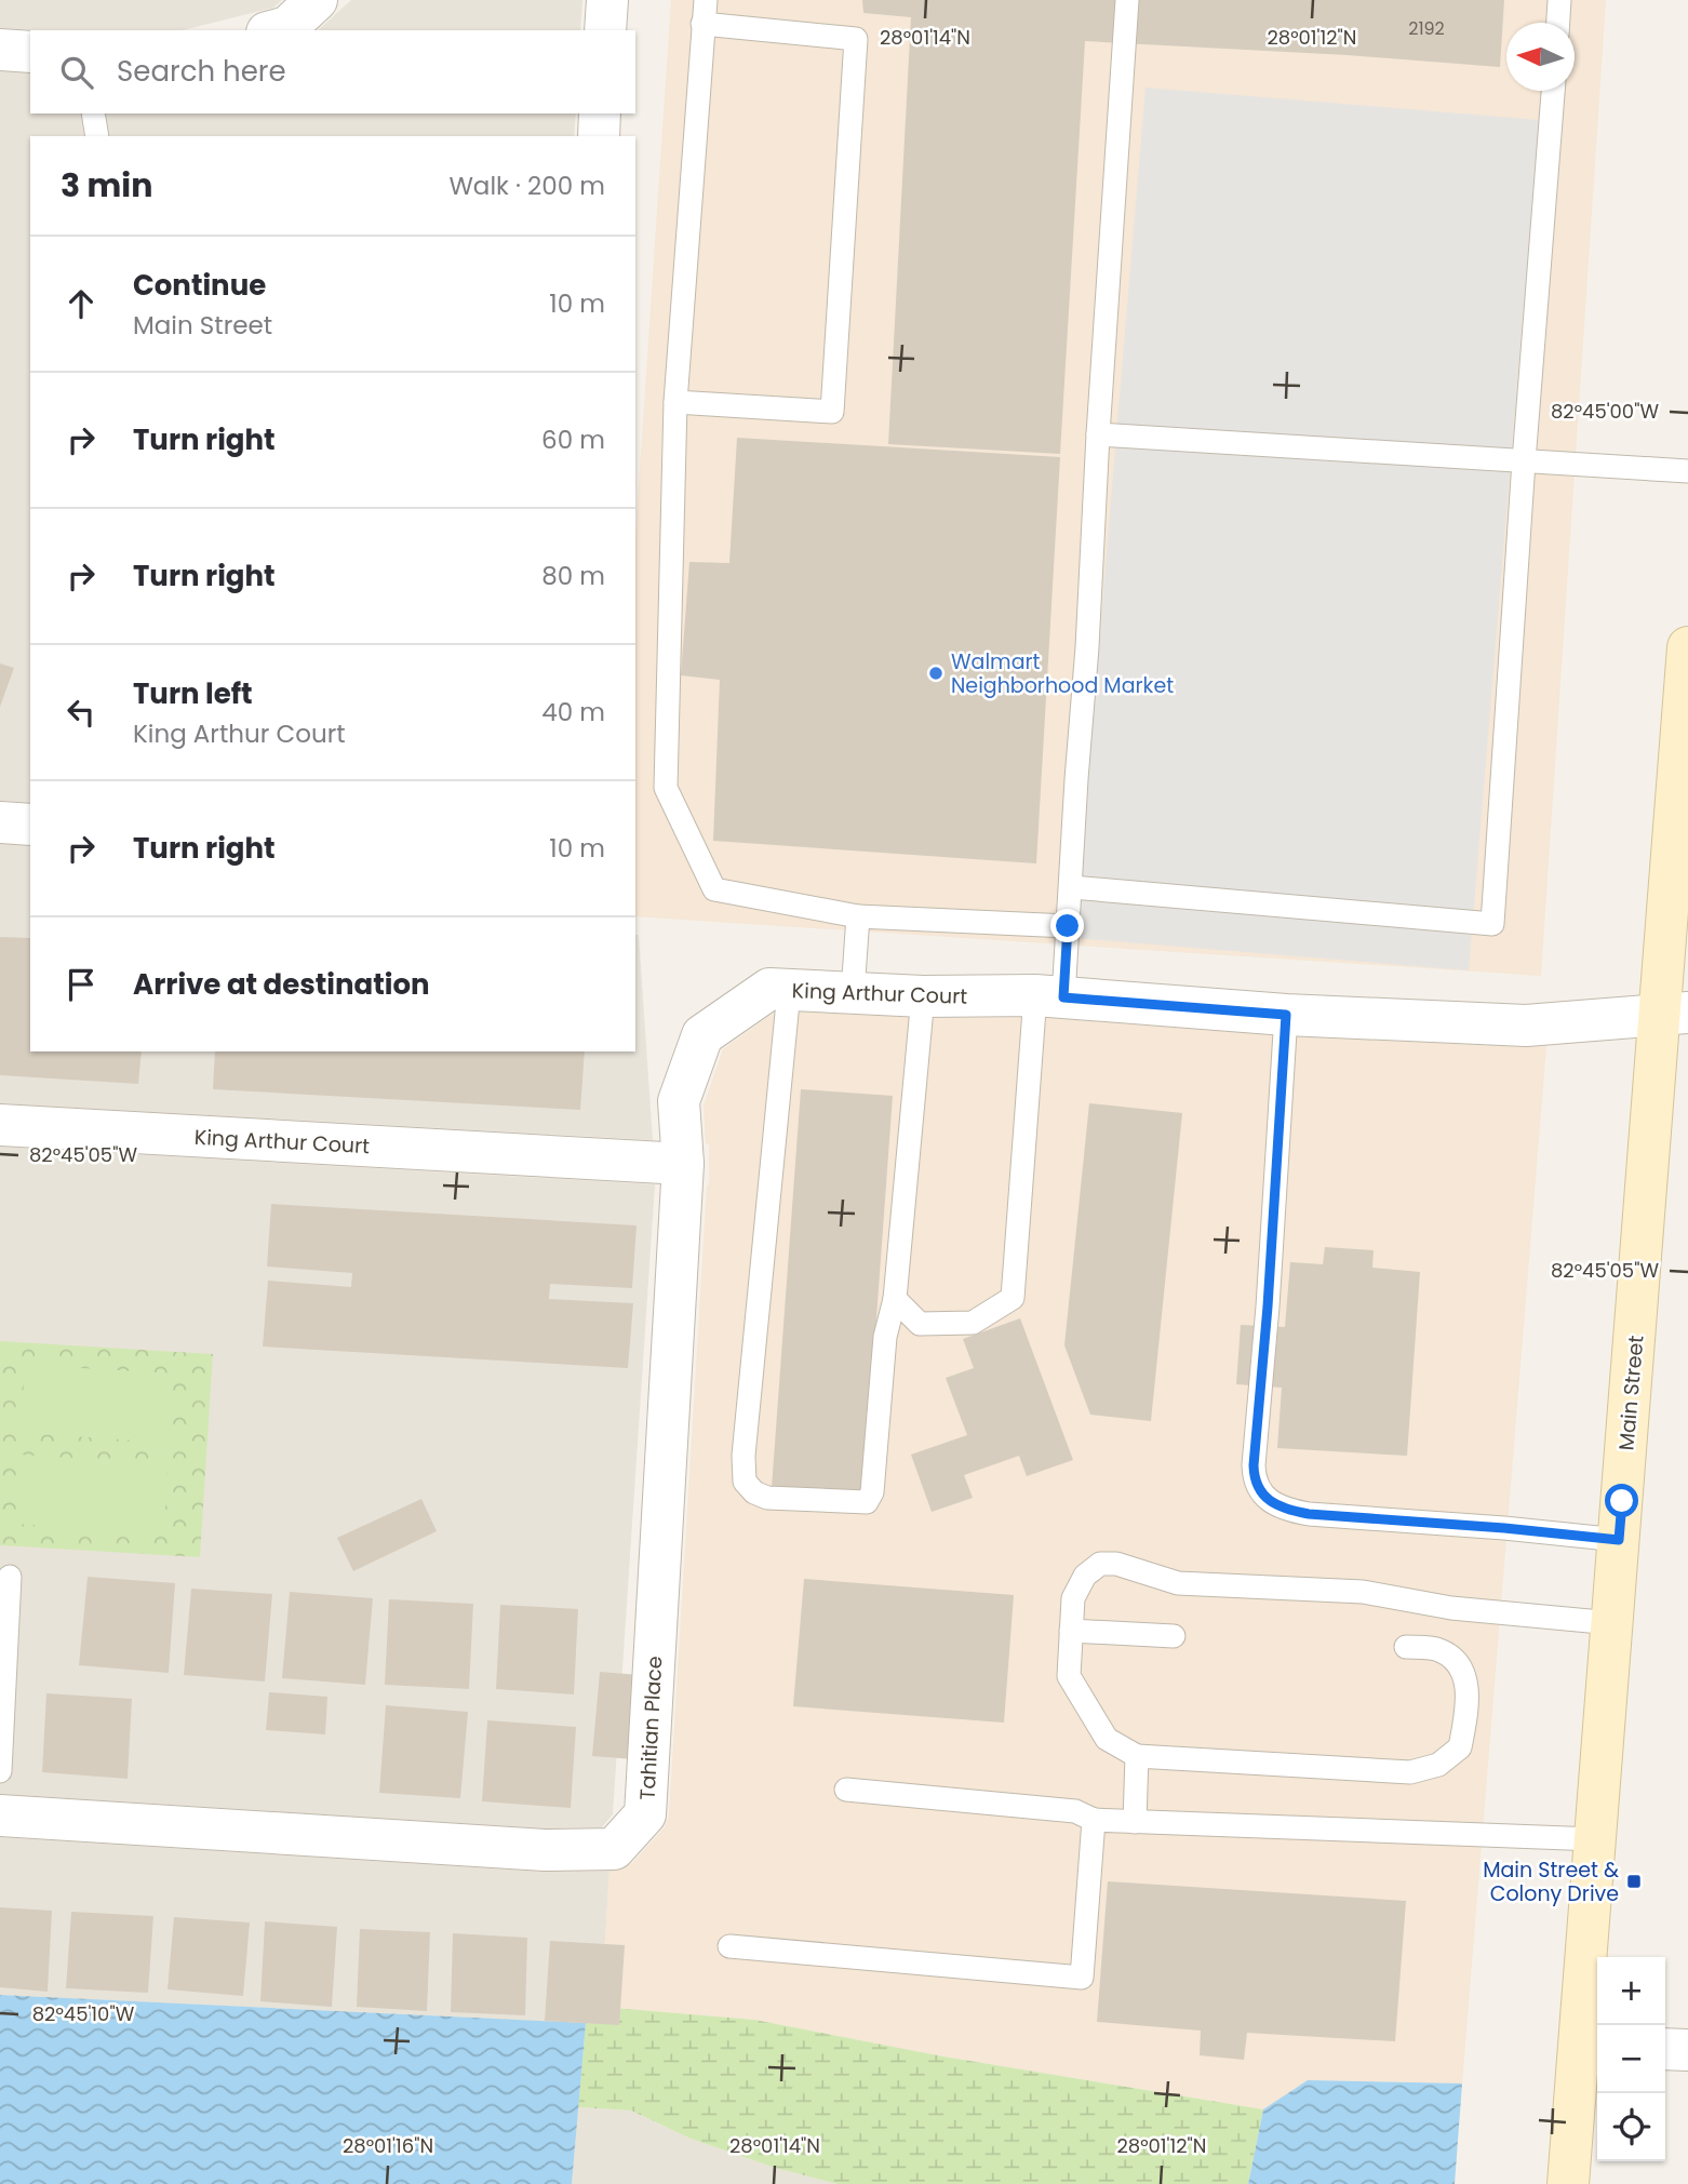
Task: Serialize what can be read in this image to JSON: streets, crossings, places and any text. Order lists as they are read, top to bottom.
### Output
{
  "streets": {
    "main road": ["Main Street"],
    "street": ["King Arthur Court", "Tahitian Place"]
  },
  "crossings": [
    ["King Arthur Court", "Main Street"],
    ["King Arthur Court", "Tahitian Place"]
  ],
  "places": {
    "other": ["Walmart Neighborhood Market"],
    "transit": ["Main Street & Colony Drive"]
  },
  "house_numbers": ["2192"],
  "north": "left",
  "page": {
    "search": "Search here",
    "heading": ["3 min", "Walk · 200 m"],
    "list": [
      ["Continue", "Main Street", "10 m"],
      ["Turn right", "60 m"],
      ["Turn right", "80 m"],
      ["Turn left", "King Arthur Court", "40 m"],
      ["Turn right", "10 m"],
      "Arrive at destination"
    ],
    "map_buttons": ["+", "−"]
  },
  "coordinates": [
    "28°01'14\"N",
    "28°01'12\"N",
    "82°45'00\"W",
    "82°45'05\"W",
    "82°45'10\"W",
    "28°01'16\"N"
  ]
}
